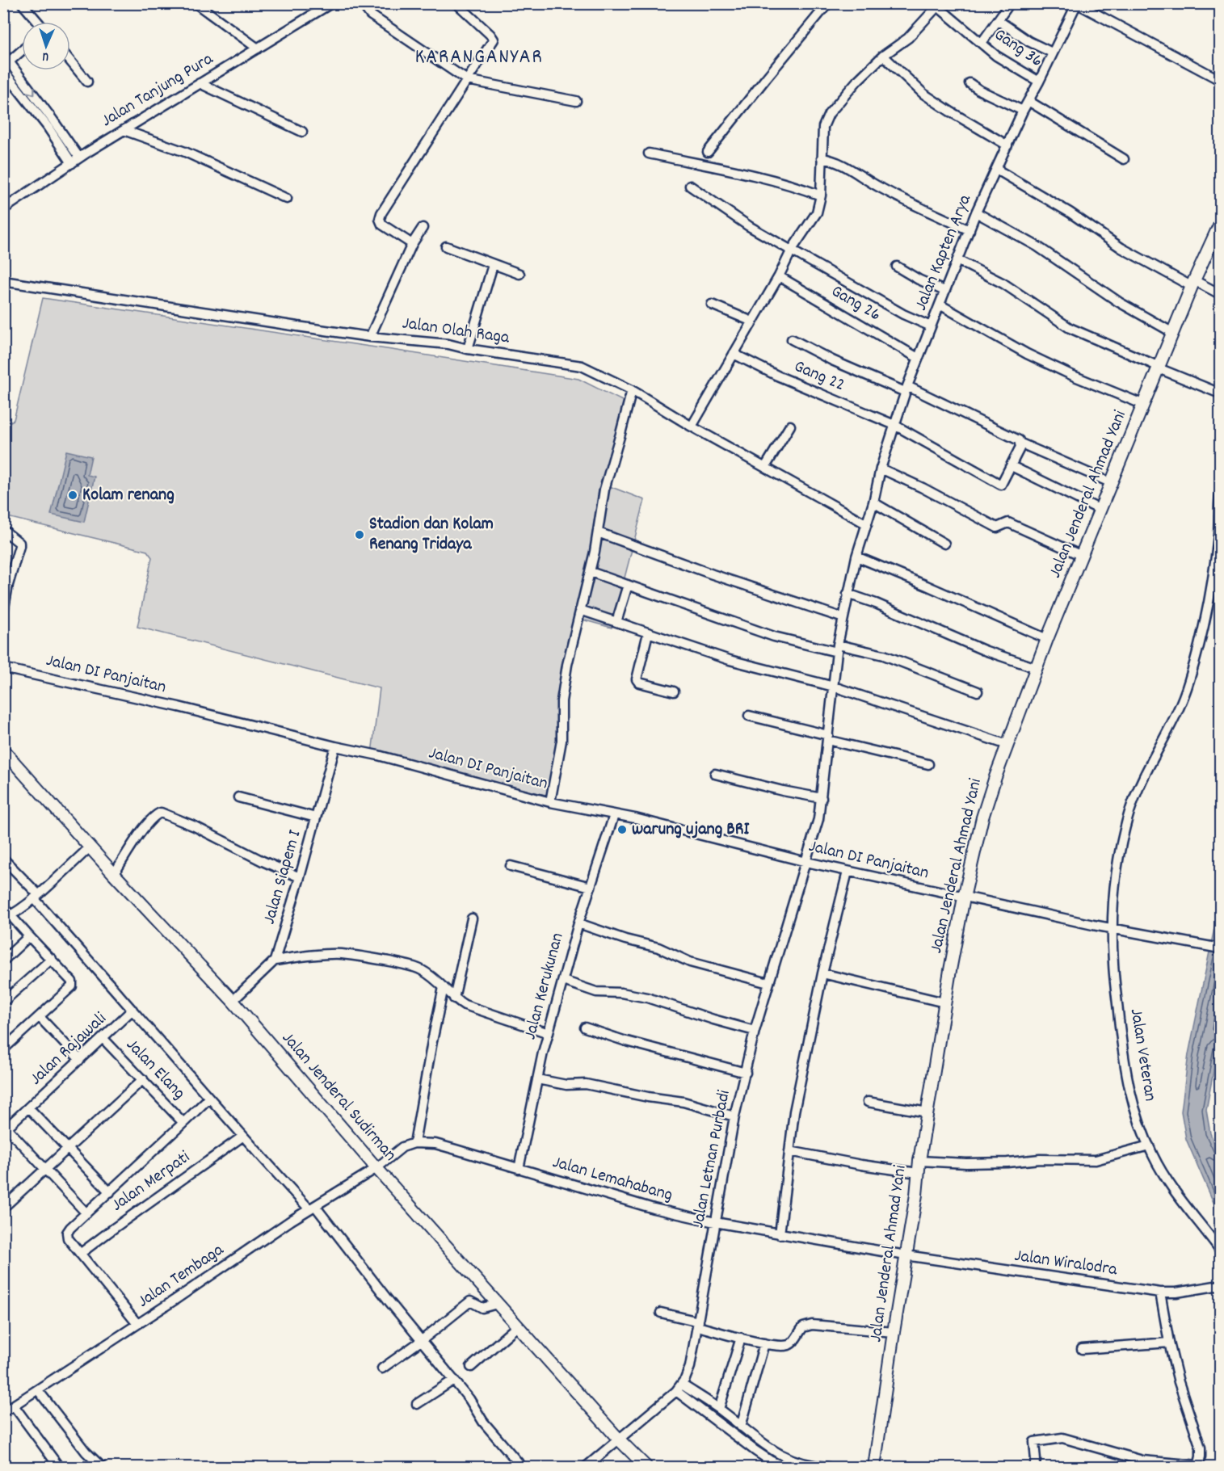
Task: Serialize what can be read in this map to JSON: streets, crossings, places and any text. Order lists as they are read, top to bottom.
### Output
{
  "streets": {
    "main road": ["Jalan Jenderal Ahmad Yani", "Jalan Jenderal Sudirman"],
    "street": [
      "Gang 36",
      "Jalan Tanjung Pura",
      "Jalan Kapten Arya",
      "Gang 26",
      "Jalan Olah Raga",
      "Gang 22",
      "Jalan DI Panjaitan",
      "Jalan Siapem I",
      "Jalan Kerukunan",
      "Jalan Rajawali",
      "Jalan Veteran",
      "Jalan Elang",
      "Jalan Letnan Purbadi",
      "Jalan Lemahabang",
      "Jalan Merpati",
      "Jalan Wiralodra",
      "Jalan Tembaga"
    ]
  },
  "crossings": [
    ["Gang 36", "Jalan Kapten Arya"],
    ["Jalan Kapten Arya", "Gang 26"],
    ["Jalan Kapten Arya", "Jalan Olah Raga"],
    ["Jalan Kapten Arya", "Gang 22"],
    ["Jalan Kapten Arya", "Jalan Letnan Purbadi"],
    ["Jalan Jenderal Ahmad Yani", "Jalan DI Panjaitan"],
    ["Jalan Jenderal Ahmad Yani", "Jalan Lemahabang"],
    ["Jalan Jenderal Ahmad Yani", "Jalan Wiralodra"],
    ["Jalan DI Panjaitan", "Jalan Siapem I"],
    ["Jalan DI Panjaitan", "Jalan Kerukunan"],
    ["Jalan DI Panjaitan", "Jalan Veteran"],
    ["Jalan DI Panjaitan", "Jalan Letnan Purbadi"],
    ["Jalan Siapem I", "Jalan Jenderal Sudirman"],
    ["Jalan Kerukunan", "Jalan Lemahabang"],
    ["Jalan Rajawali", "Jalan Elang"],
    ["Jalan Jenderal Sudirman", "Jalan Letnan Purbadi"],
    ["Jalan Jenderal Sudirman", "Jalan Tembaga"],
    ["Jalan Letnan Purbadi", "Jalan Lemahabang"],
    ["Jalan Lemahabang", "Jalan Wiralodra"]
  ],
  "districts": ["KARANGANYAR"],
  "places": ["Kolam renang", "Stadion dan Kolam Renang Tridaya", "warung ujang BRI"],
  "north": "bottom"
}
